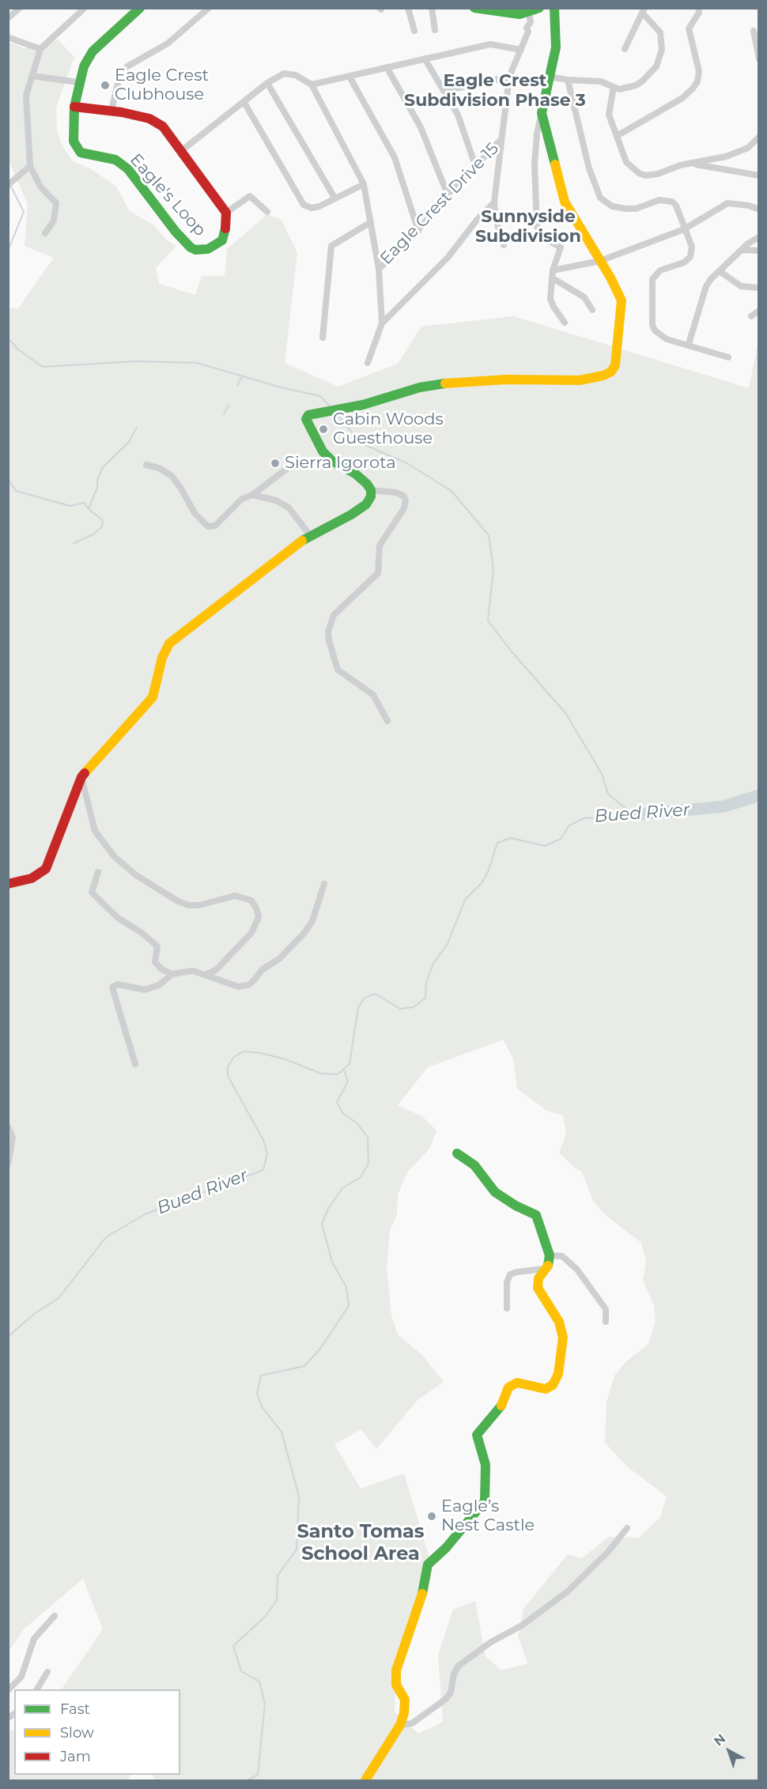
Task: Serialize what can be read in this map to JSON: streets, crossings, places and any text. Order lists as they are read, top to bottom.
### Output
{
  "streets": {
    "main road": ["Eagle's Loop"],
    "street": ["Eagle Crest Drive 15"]
  },
  "districts": ["Eagle Crest Subdivision Phase 3", "Sunnyside Subdivision", "Santo Tomas School Area"],
  "water": ["Bued River"],
  "places": [
    "Eagle Crest Clubhouse",
    "Cabin Woods Guesthouse",
    "Sierra Igorota",
    "Eagle’s Nest Castle"
  ],
  "legend": ["Fast", "Slow", "Jam"],
  "north": "top left"
}
